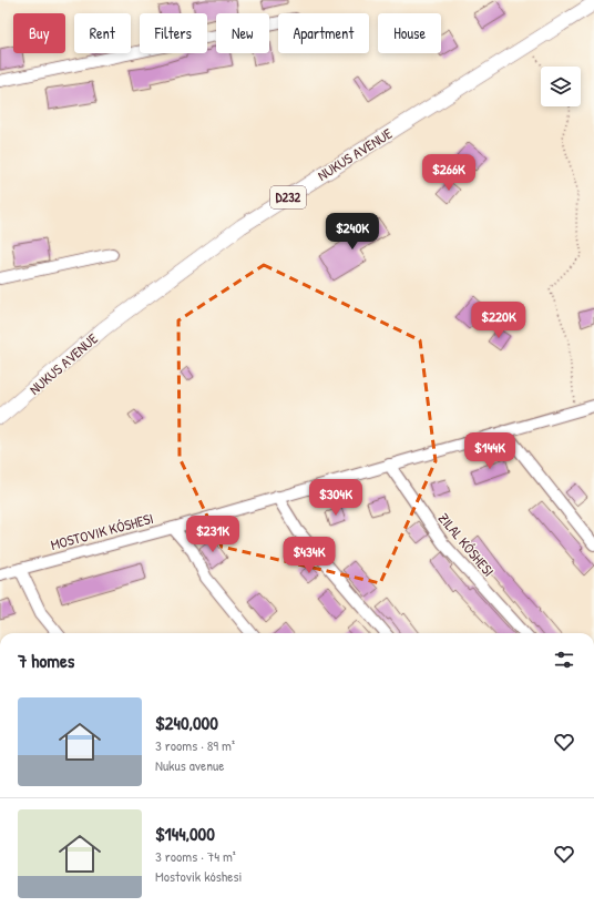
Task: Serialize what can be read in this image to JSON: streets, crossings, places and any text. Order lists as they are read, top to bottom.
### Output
{
  "streets": {
    "main road": ["NUKUS AVENUE", "D232"],
    "street": ["MOSTOVIK KÓSHESI", "ZILAL KÓSHESI"]
  },
  "crossings": [
    ["MOSTOVIK KÓSHESI", "ZILAL KÓSHESI"]
  ],
  "page": {
    "chip": [
      "Buy",
      "Rent",
      "Filters",
      "New",
      "Apartment",
      "House"
    ],
    "price": [
      "$266K",
      "$240K",
      "$220K",
      "$144K",
      "$304K",
      "$231K",
      "$434K"
    ],
    "heading": "7 homes",
    "list": [
      {
        "name": "$240,000",
        "note": "3 rooms · 89 m² · Nukus avenue"
      },
      {
        "name": "$144,000",
        "note": "3 rooms · 74 m² · Mostovik kóshesi"
      }
    ]
  }
}
